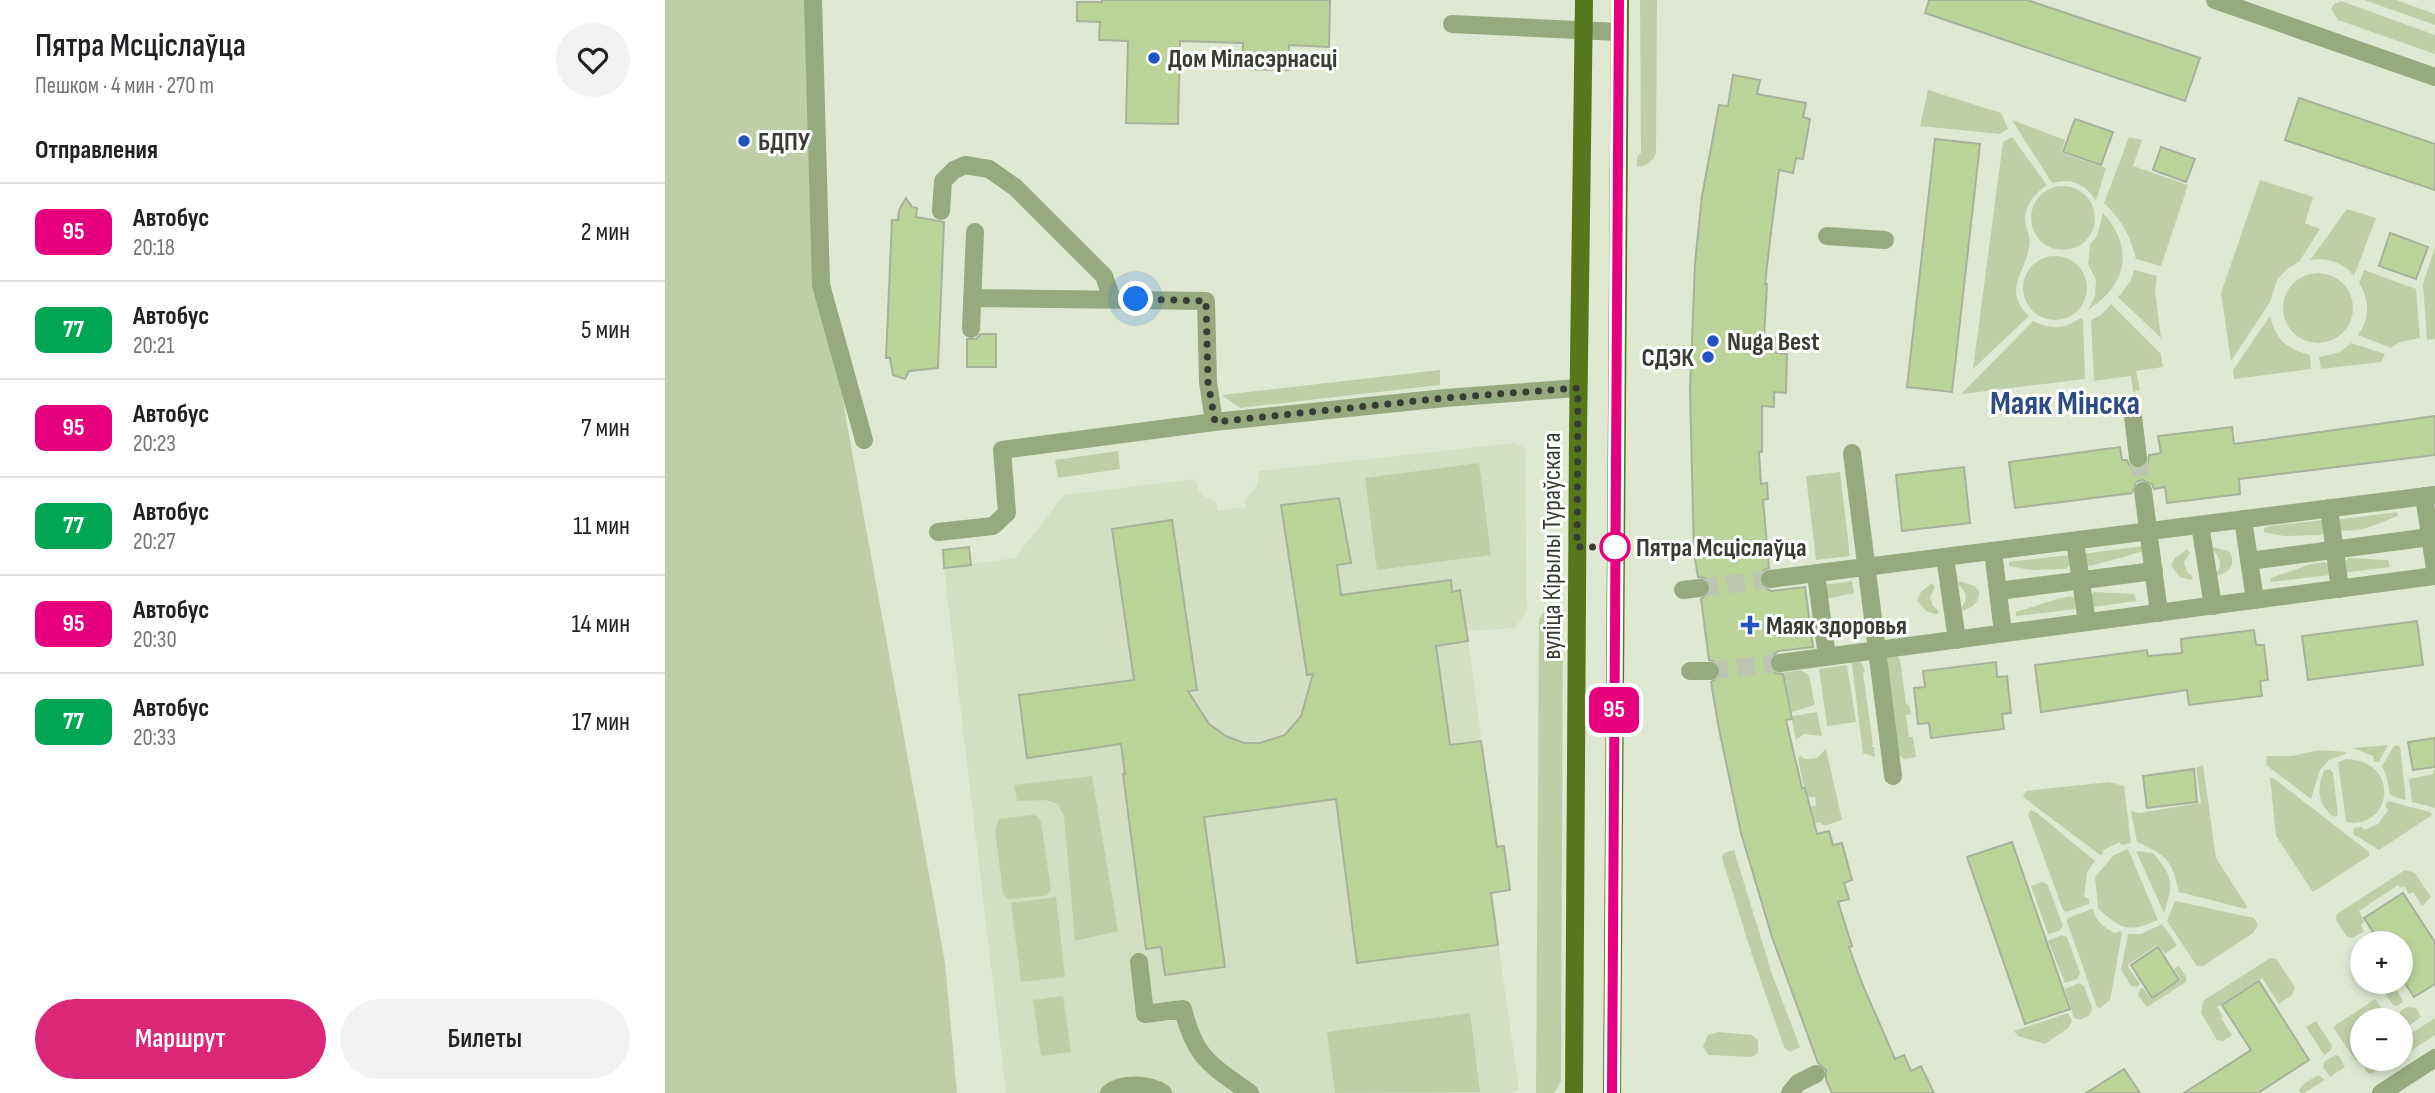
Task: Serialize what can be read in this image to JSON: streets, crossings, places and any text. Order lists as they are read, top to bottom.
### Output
{
  "streets": {
    "main road": ["вуліца Кірылы Тураўскага"]
  },
  "districts": ["Маяк Мінска"],
  "places": {
    "other": [
      "Дом Міласэрнасці",
      "БДПУ",
      "Nuga Best",
      "СДЭК",
      "Пятра Мсціслаўца"
    ],
    "health": ["Маяк здоровья"]
  },
  "lines": ["bus line 95"],
  "page": {
    "heading": [
      ["Пятра Мсціслаўца", "Пешком · 4 мин · 270 m"],
      "Отправления"
    ],
    "on_map": "95",
    "list": [
      {
        "mark": "95",
        "name": "Автобус",
        "note": "20:18",
        "value": "2 мин"
      },
      {
        "mark": "77",
        "name": "Автобус",
        "note": "20:21",
        "value": "5 мин"
      },
      {
        "mark": "95",
        "name": "Автобус",
        "note": "20:23",
        "value": "7 мин"
      },
      {
        "mark": "77",
        "name": "Автобус",
        "note": "20:27",
        "value": "11 мин"
      },
      {
        "mark": "95",
        "name": "Автобус",
        "note": "20:30",
        "value": "14 мин"
      },
      {
        "mark": "77",
        "name": "Автобус",
        "note": "20:33",
        "value": "17 мин"
      }
    ],
    "map_buttons": ["+", "−"],
    "buttons": ["Маршрут", "Билеты"]
  }
}
